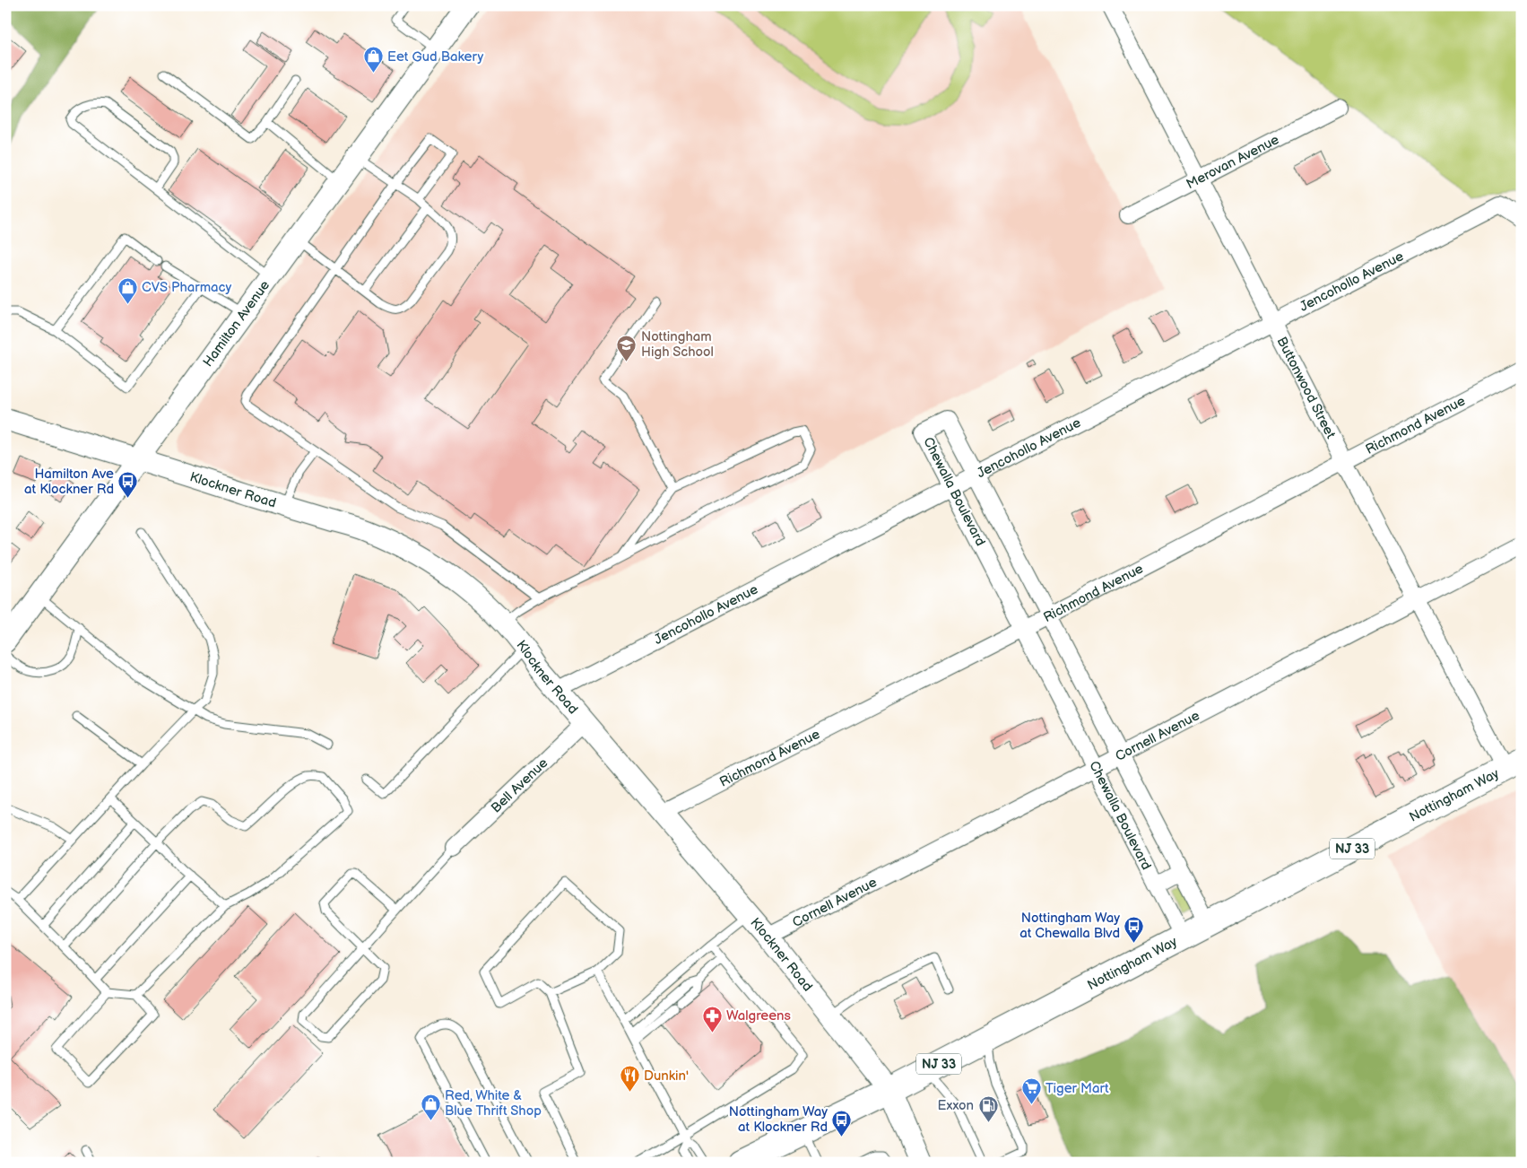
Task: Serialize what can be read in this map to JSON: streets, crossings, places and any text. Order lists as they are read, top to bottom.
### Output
{
  "streets": {
    "main road": [
      "Hamilton Avenue",
      "Klockner Road",
      "Nottingham Way",
      "NJ 33"
    ],
    "street": [
      "Merovan Avenue",
      "Jencohollo Avenue",
      "Buttonwood Street",
      "Richmond Avenue",
      "Chewalla Boulevard",
      "Cornell Avenue",
      "Bell Avenue"
    ]
  },
  "crossings": [
    ["Merovan Avenue", "Buttonwood Street"],
    ["Jencohollo Avenue", "Buttonwood Street"],
    ["Jencohollo Avenue", "Klockner Road"],
    ["Jencohollo Avenue", "Chewalla Boulevard"],
    ["Hamilton Avenue", "Klockner Road"],
    ["Buttonwood Street", "Richmond Avenue"],
    ["Buttonwood Street", "Cornell Avenue"],
    ["Buttonwood Street", "Nottingham Way"],
    ["Richmond Avenue", "Klockner Road"],
    ["Richmond Avenue", "Chewalla Boulevard"],
    ["Klockner Road", "Cornell Avenue"],
    ["Klockner Road", "Bell Avenue"],
    ["Klockner Road", "Nottingham Way"],
    ["Chewalla Boulevard", "Cornell Avenue"],
    ["Chewalla Boulevard", "Nottingham Way"]
  ],
  "places": {
    "shop": ["Eet Gud Bakery", "CVS Pharmacy", "Red, White & Blue Thrift Shop"],
    "school or university": ["Nottingham High School"],
    "bus stop": ["Hamilton Ave at Klockner Rd", "Nottingham Way at Chewalla Blvd", "Nottingham Way at Klockner Rd"],
    "pharmacy": ["Walgreens"],
    "restaurant": ["Dunkin'"],
    "supermarket": ["Tiger Mart"],
    "fuel station": ["Exxon"]
  }
}
